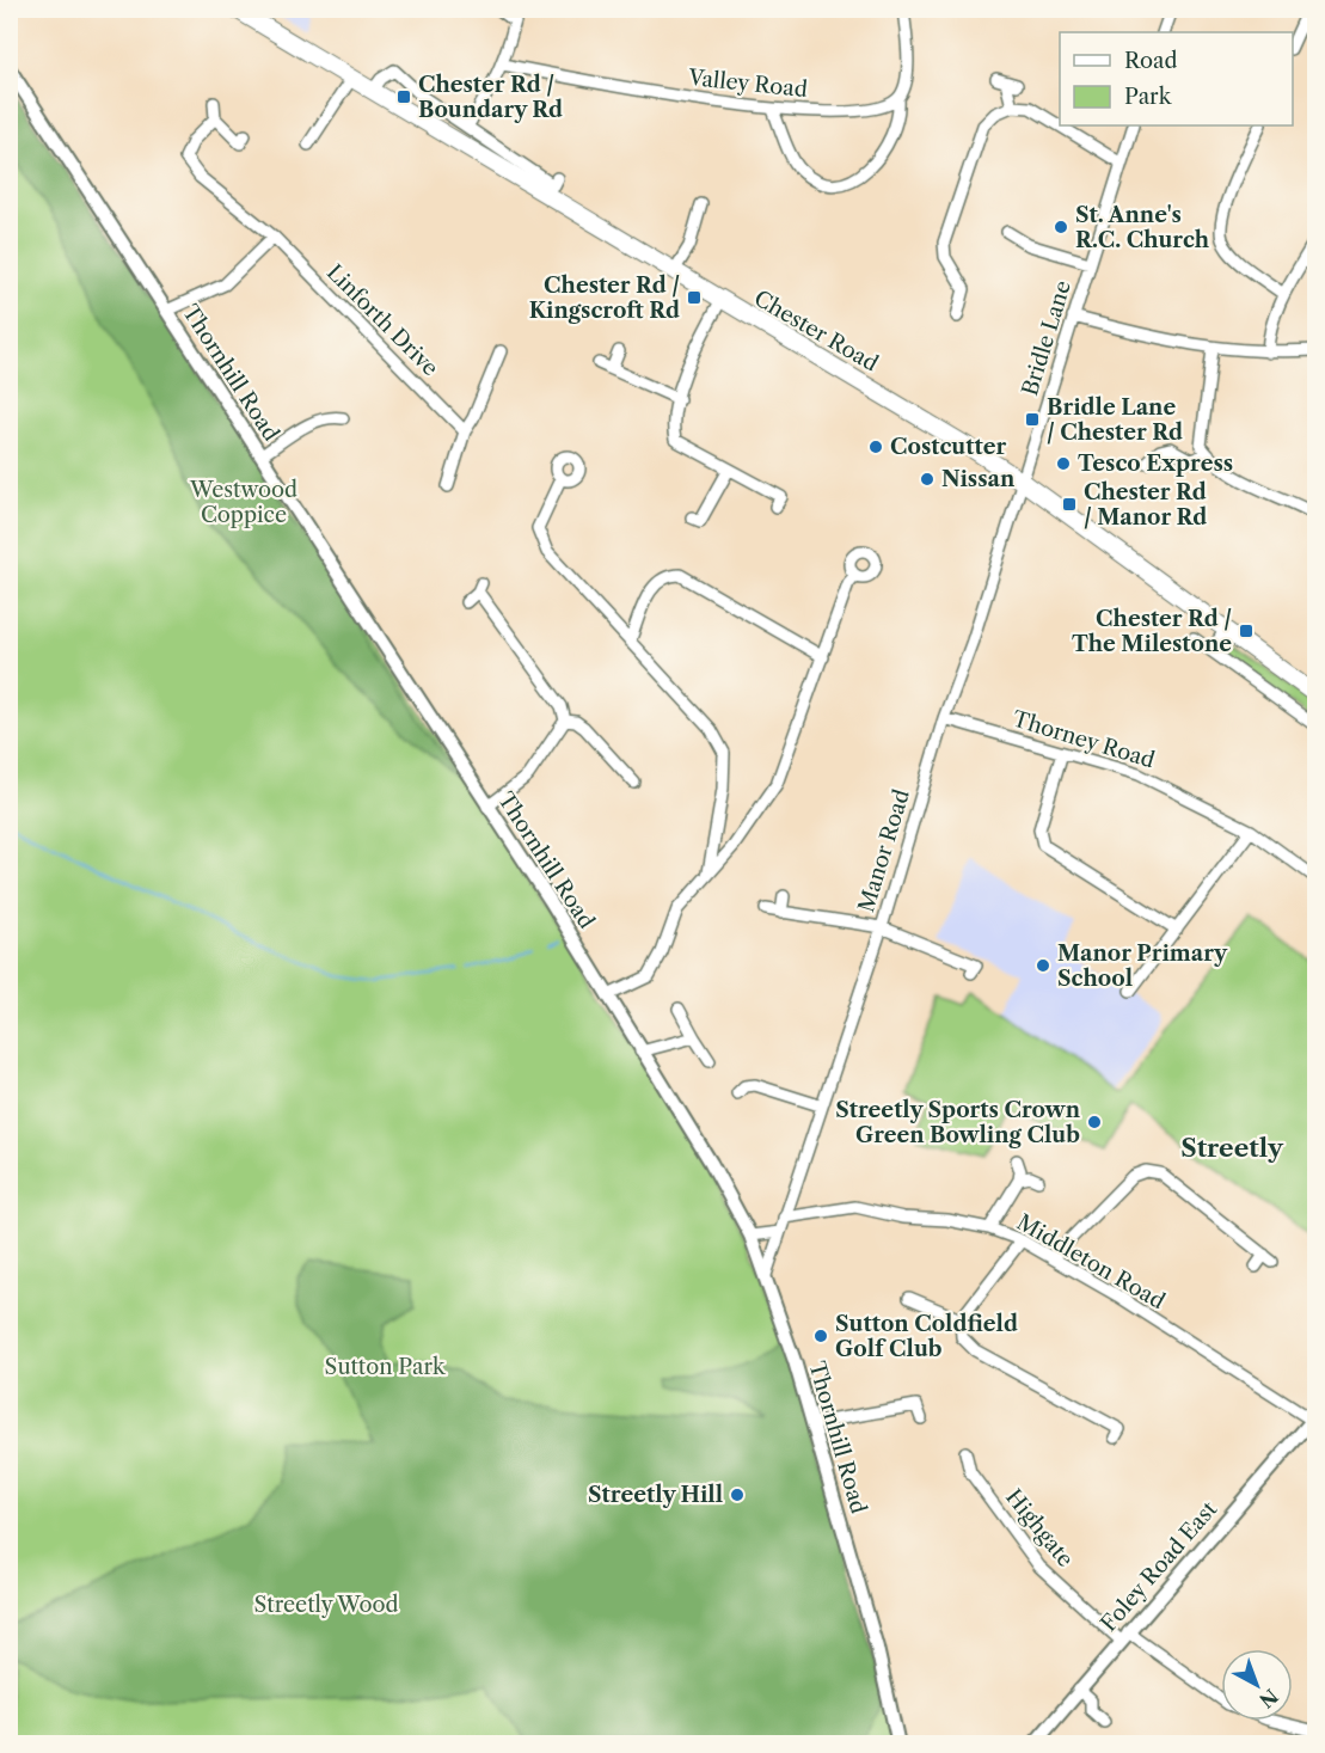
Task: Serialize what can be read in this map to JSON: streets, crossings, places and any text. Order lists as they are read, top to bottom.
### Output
{
  "streets": {
    "highway": ["Chester Road"],
    "main road": ["Thornhill Road", "Foley Road East"],
    "street": [
      "Valley Road",
      "Linforth Drive",
      "Bridle Lane",
      "Thorney Road",
      "Manor Road",
      "Middleton Road",
      "Highgate"
    ]
  },
  "crossings": [
    ["Chester Road", "Bridle Lane"],
    ["Chester Road", "Manor Road"],
    ["Bridle Lane", "Manor Road"],
    ["Thornhill Road", "Manor Road"],
    ["Thorney Road", "Manor Road"],
    ["Manor Road", "Middleton Road"],
    ["Middleton Road", "Foley Road East"],
    ["Highgate", "Foley Road East"]
  ],
  "districts": ["Streetly"],
  "parks": ["Westwood Coppice", "Sutton Park", "Streetly Wood"],
  "places": {
    "transit": [
      "Chester Rd / Boundary Rd",
      "Chester Rd / Kingscroft Rd",
      "Bridle Lane / Chester Rd",
      "Chester Rd / Manor Rd",
      "Chester Rd / The Milestone"
    ],
    "other": [
      "St. Anne's R.C. Church",
      "Costcutter",
      "Tesco Express",
      "Nissan",
      "Manor Primary School",
      "Streetly Sports Crown Green Bowling Club",
      "Sutton Coldfield Golf Club",
      "Streetly Hill"
    ]
  },
  "legend": ["Road", "Park"],
  "north": "bottom right"
}
